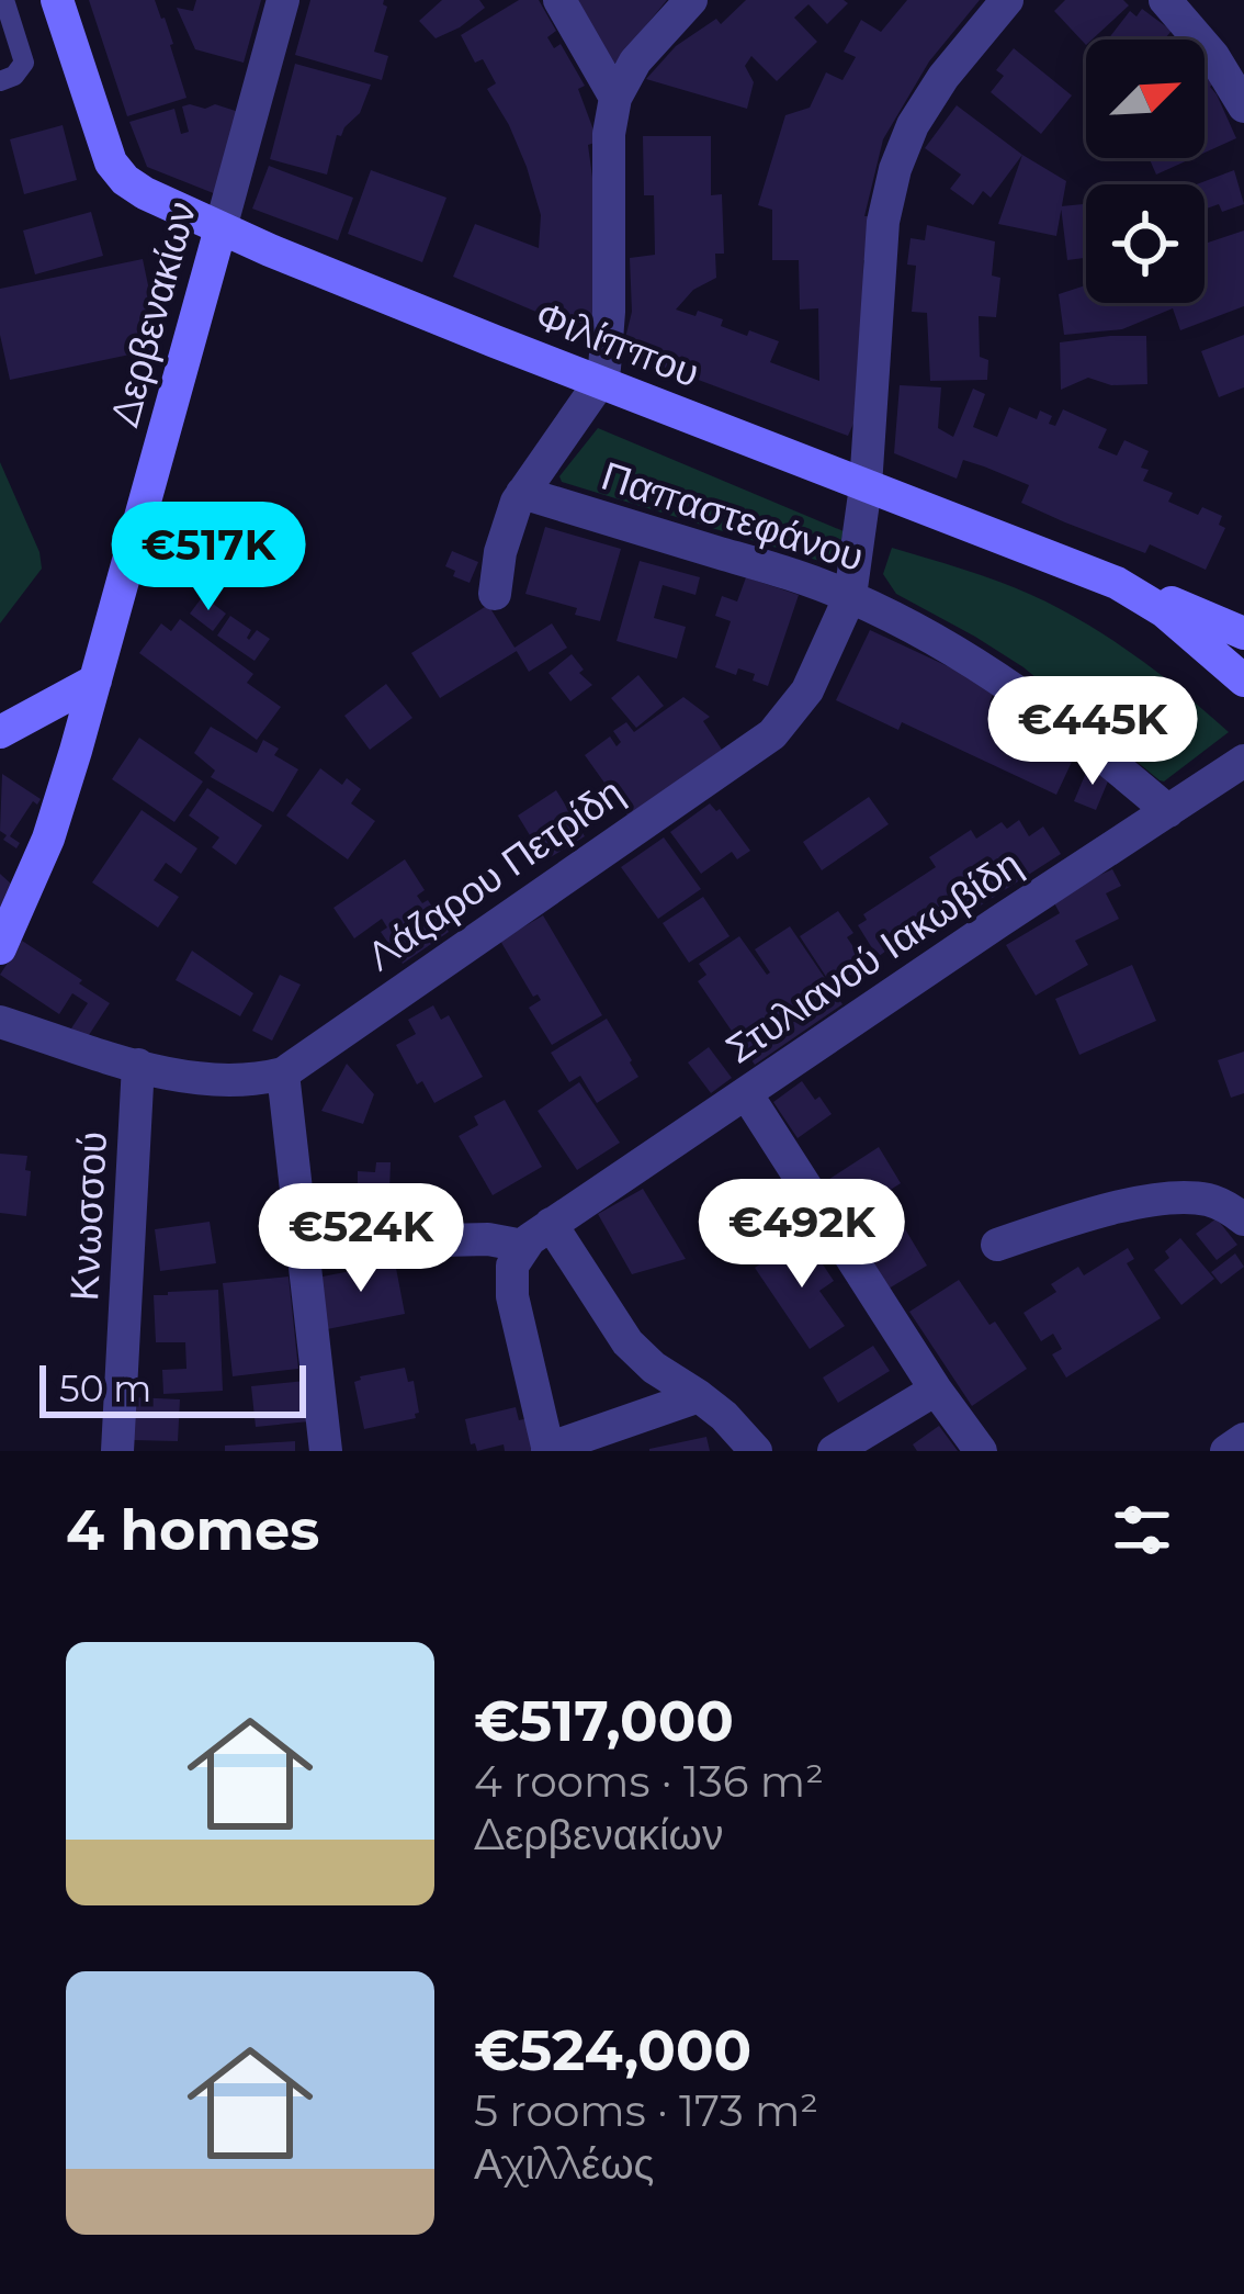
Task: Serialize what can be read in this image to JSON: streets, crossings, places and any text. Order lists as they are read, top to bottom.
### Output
{
  "streets": {
    "street": [
      "Δερβενακίων",
      "Φιλίππου",
      "Παπαστεφάνου",
      "Λάζαρου Πετρίδη",
      "Στυλιανού Ιακωβίδη",
      "Κνωσσού"
    ]
  },
  "crossings": [
    ["Δερβενακίων", "Φιλίππου"],
    ["Φιλίππου", "Λάζαρου Πετρίδη"],
    ["Παπαστεφάνου", "Λάζαρου Πετρίδη"],
    ["Παπαστεφάνου", "Στυλιανού Ιακωβίδη"]
  ],
  "scale_bar": "50 m",
  "north": "top right",
  "page": {
    "price": [
      "€517K",
      "€445K",
      "€492K",
      "€524K"
    ],
    "scale": "50 m",
    "heading": "4 homes",
    "list": [
      {
        "name": "€517,000",
        "note": "4 rooms · 136 m² · Δερβενακίων"
      },
      {
        "name": "€524,000",
        "note": "5 rooms · 173 m² · Αχιλλέως"
      }
    ]
  }
}
